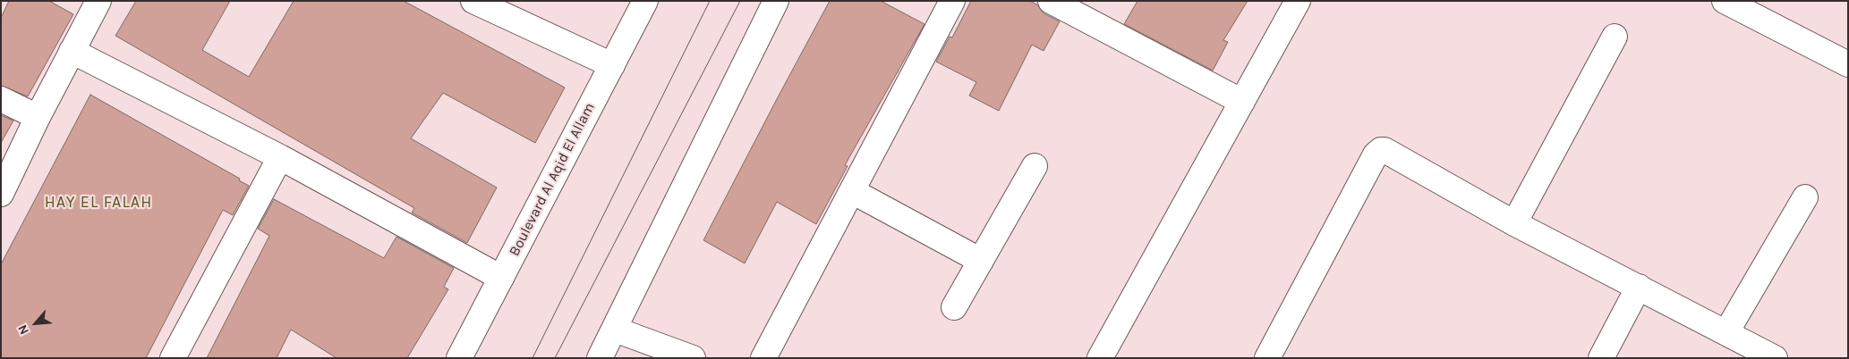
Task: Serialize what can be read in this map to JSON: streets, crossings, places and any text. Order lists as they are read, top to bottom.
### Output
{
  "streets": {
    "street": ["Boulevard Al Aqid El Allam"]
  },
  "districts": ["HAY EL FALAH"],
  "north": "bottom left"
}
